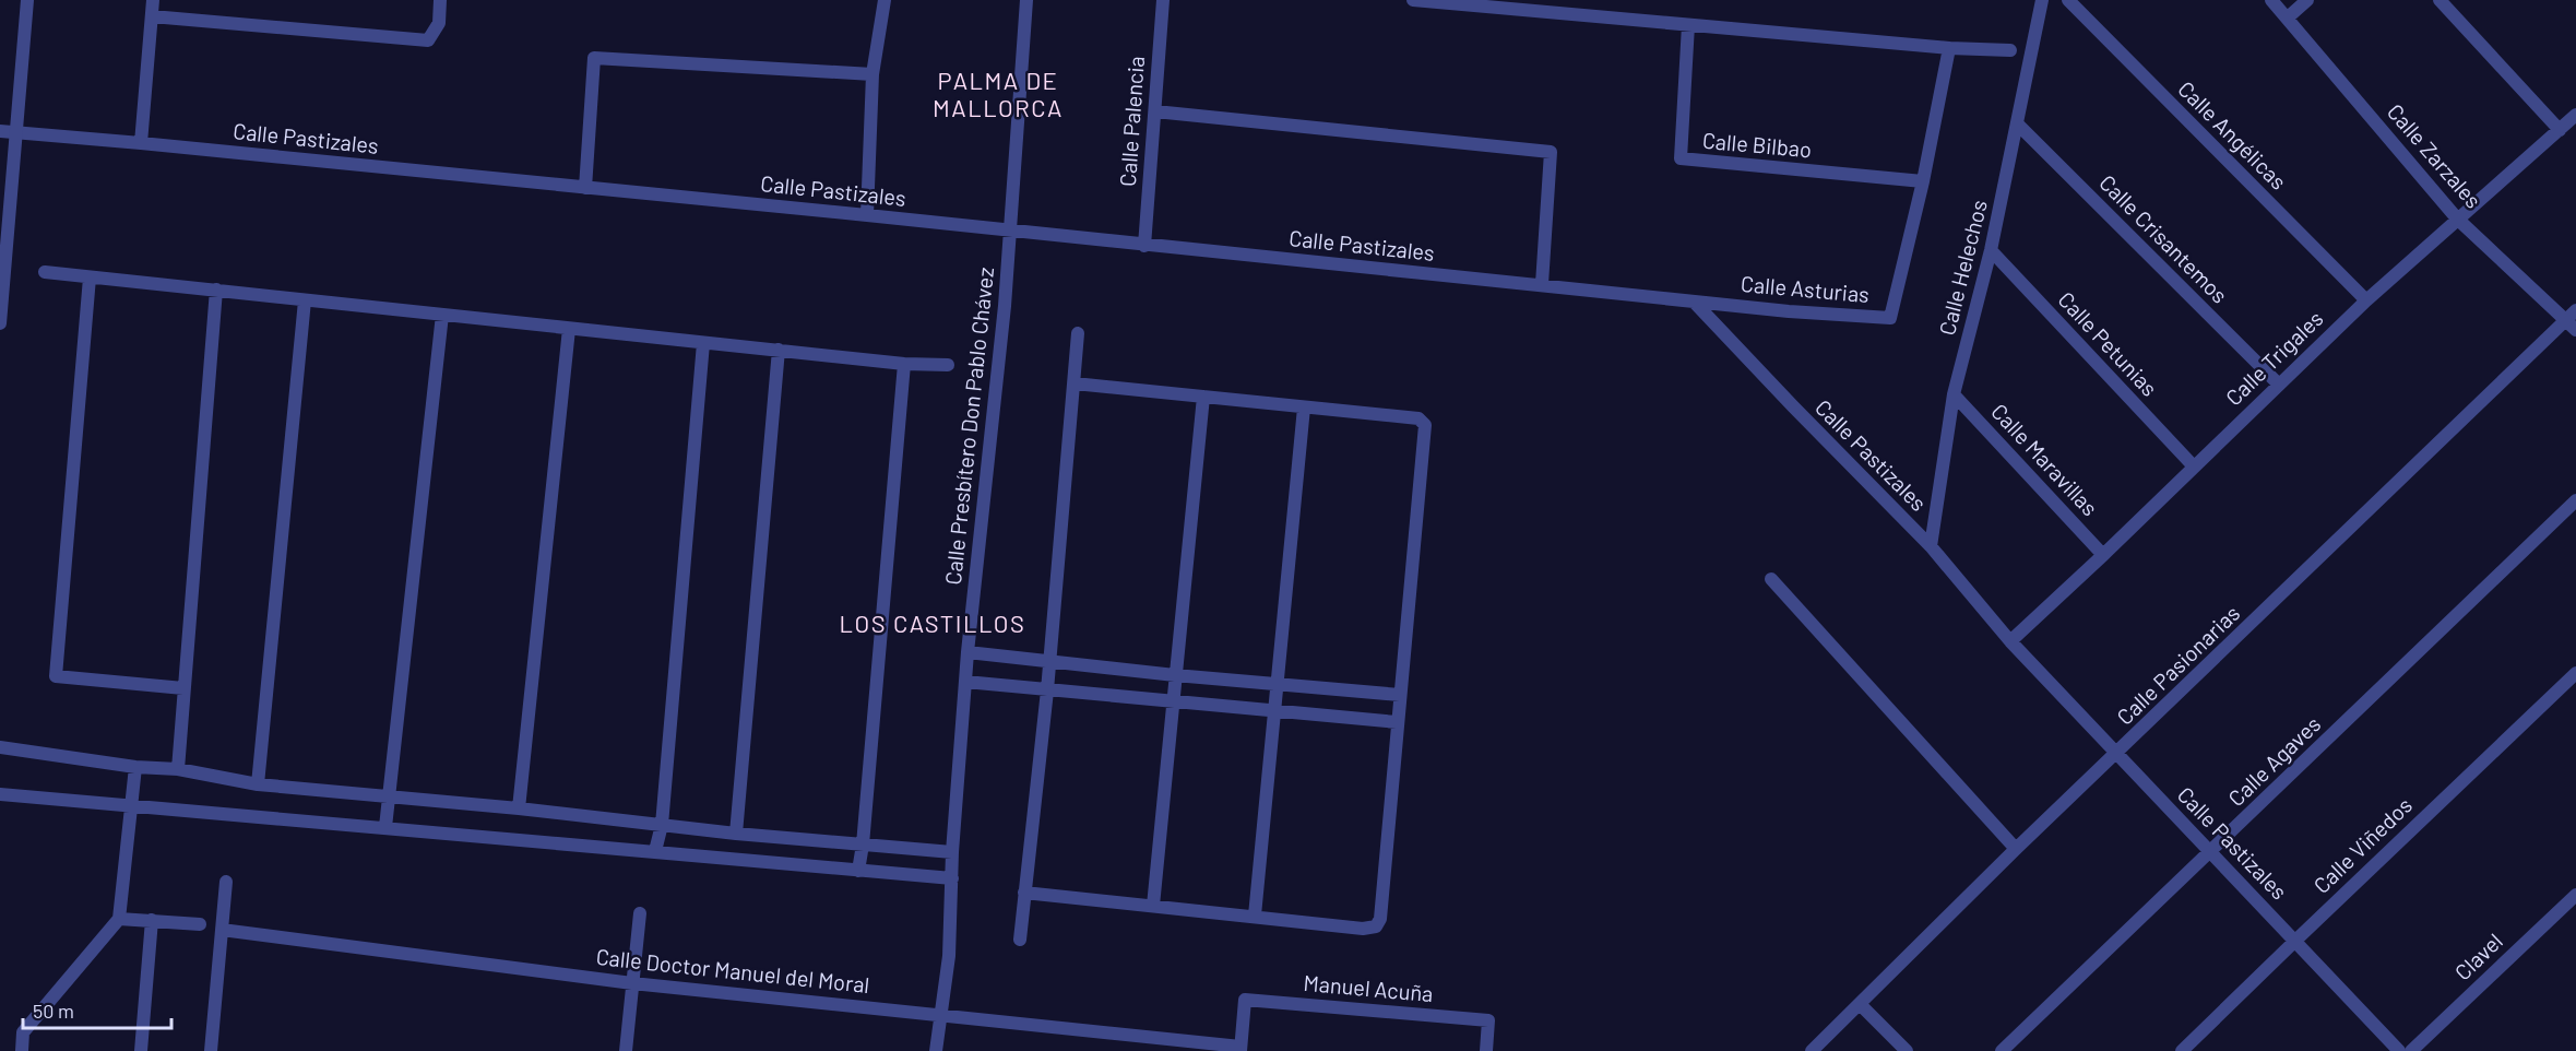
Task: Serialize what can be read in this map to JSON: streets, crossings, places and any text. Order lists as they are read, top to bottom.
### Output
{
  "streets": {
    "street": [
      "Calle Palencia",
      "Calle Angélicas",
      "Calle Pastizales",
      "Calle Bilbao",
      "Calle Zarzales",
      "Calle Crisantemos",
      "Calle Helechos",
      "Calle Asturias",
      "Calle Petunias",
      "Calle Trigales",
      "Calle Presbítero Don Pablo Chávez",
      "Calle Maravillas",
      "Calle Pasionarias",
      "Calle Agaves",
      "Calle Viñedos",
      "Clavel",
      "Calle Doctor Manuel del Moral",
      "Manuel Acuña"
    ]
  },
  "crossings": [
    ["Calle Palencia", "Calle Pastizales"],
    ["Calle Angélicas", "Calle Trigales"],
    ["Calle Pastizales", "Calle Helechos"],
    ["Calle Pastizales", "Calle Asturias"],
    ["Calle Pastizales", "Calle Trigales"],
    ["Calle Pastizales", "Calle Presbítero Don Pablo Chávez"],
    ["Calle Pastizales", "Calle Pasionarias"],
    ["Calle Pastizales", "Calle Agaves"],
    ["Calle Pastizales", "Calle Viñedos"],
    ["Calle Bilbao", "Calle Asturias"],
    ["Calle Zarzales", "Calle Trigales"],
    ["Calle Zarzales", "Calle Pasionarias"],
    ["Calle Crisantemos", "Calle Helechos"],
    ["Calle Crisantemos", "Calle Trigales"],
    ["Calle Helechos", "Calle Petunias"],
    ["Calle Helechos", "Calle Maravillas"],
    ["Calle Petunias", "Calle Trigales"],
    ["Calle Trigales", "Calle Maravillas"],
    ["Calle Presbítero Don Pablo Chávez", "Calle Doctor Manuel del Moral"],
    ["Calle Doctor Manuel del Moral", "Manuel Acuña"]
  ],
  "districts": ["PALMA DE MALLORCA", "LOS CASTILLOS"],
  "scale_bar": "50 m"
}
